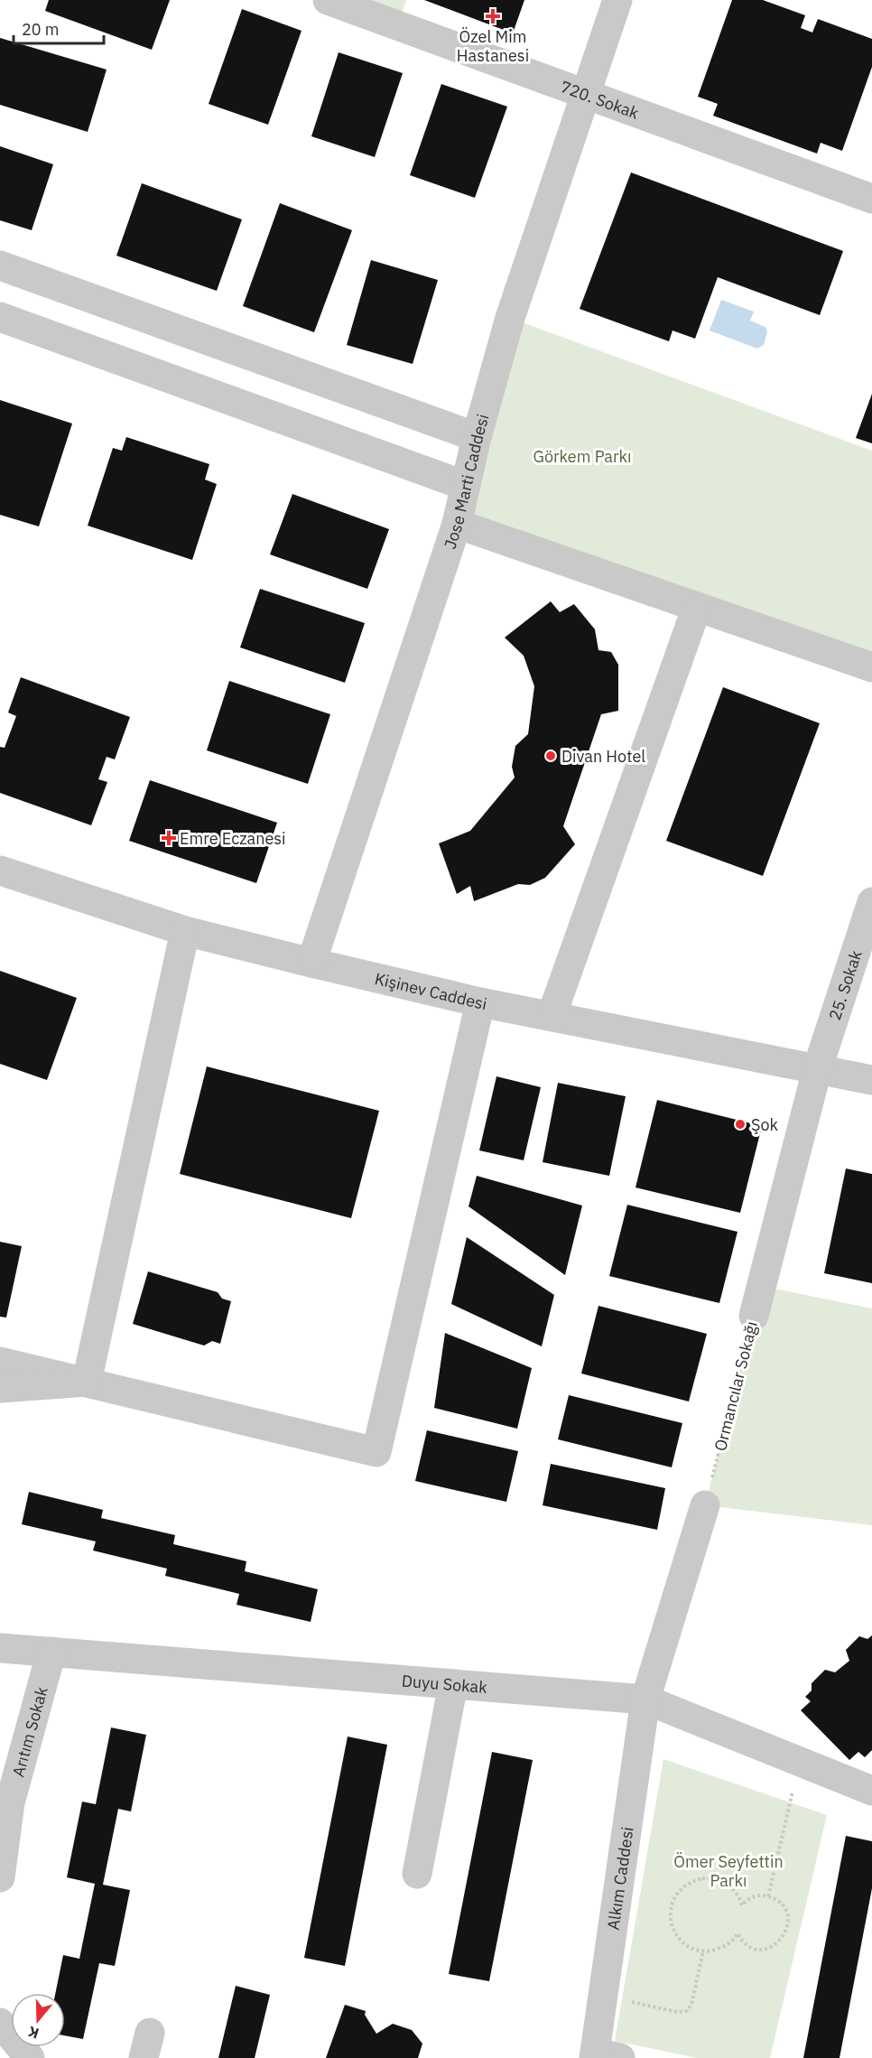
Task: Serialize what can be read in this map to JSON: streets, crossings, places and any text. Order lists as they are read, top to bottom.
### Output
{
  "streets": {
    "street": [
      "720. Sokak",
      "Jose Marti Caddesi",
      "25. Sokak",
      "Kişinev Caddesi",
      "Ormancılar Sokağı",
      "Duyu Sokak",
      "Arıtım Sokak",
      "Alkım Caddesi"
    ]
  },
  "crossings": [
    ["720. Sokak", "Jose Marti Caddesi"],
    ["Jose Marti Caddesi", "Kişinev Caddesi"],
    ["25. Sokak", "Kişinev Caddesi"],
    ["25. Sokak", "Ormancılar Sokağı"],
    ["Kişinev Caddesi", "Ormancılar Sokağı"],
    ["Duyu Sokak", "Arıtım Sokak"],
    ["Duyu Sokak", "Alkım Caddesi"]
  ],
  "parks": ["Görkem Parkı", "Ömer Seyfettin Parkı"],
  "places": {
    "health": ["Özel Mim Hastanesi", "Emre Eczanesi"],
    "other": ["Divan Hotel", "Şok"]
  },
  "scale_bar": "20 m",
  "north": "bottom"
}
